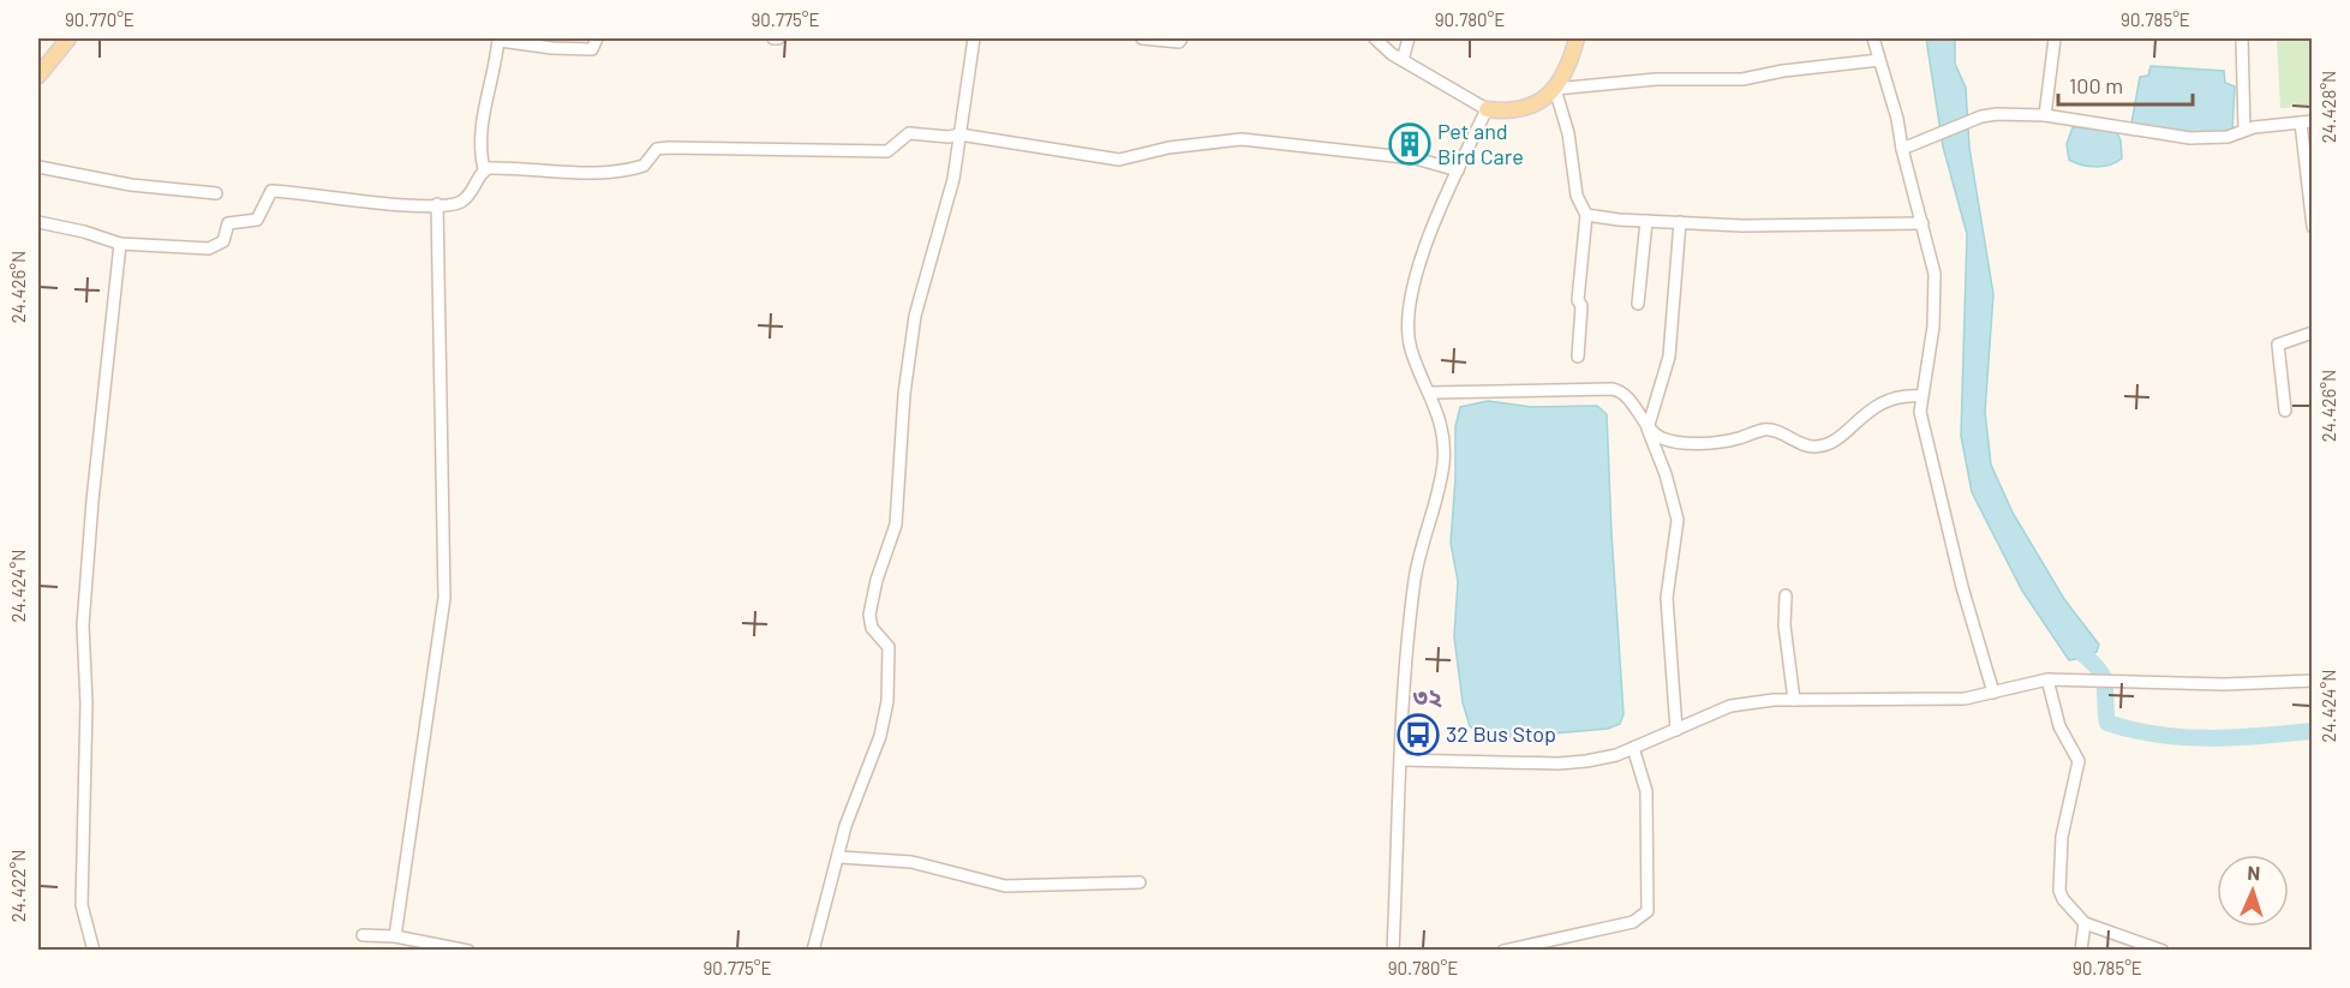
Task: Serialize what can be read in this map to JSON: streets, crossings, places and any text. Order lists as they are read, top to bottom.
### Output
{
  "districts": ["৩২"],
  "places": {
    "building": ["Pet and Bird Care"],
    "bus stop": ["32 Bus Stop"]
  },
  "scale_bar": "100 m",
  "north": "top",
  "coordinates": [
    "90.770°E",
    "90.775°E",
    "90.780°E",
    "90.785°E",
    "24.428°N",
    "24.426°N",
    "24.424°N",
    "24.422°N"
  ]
}
